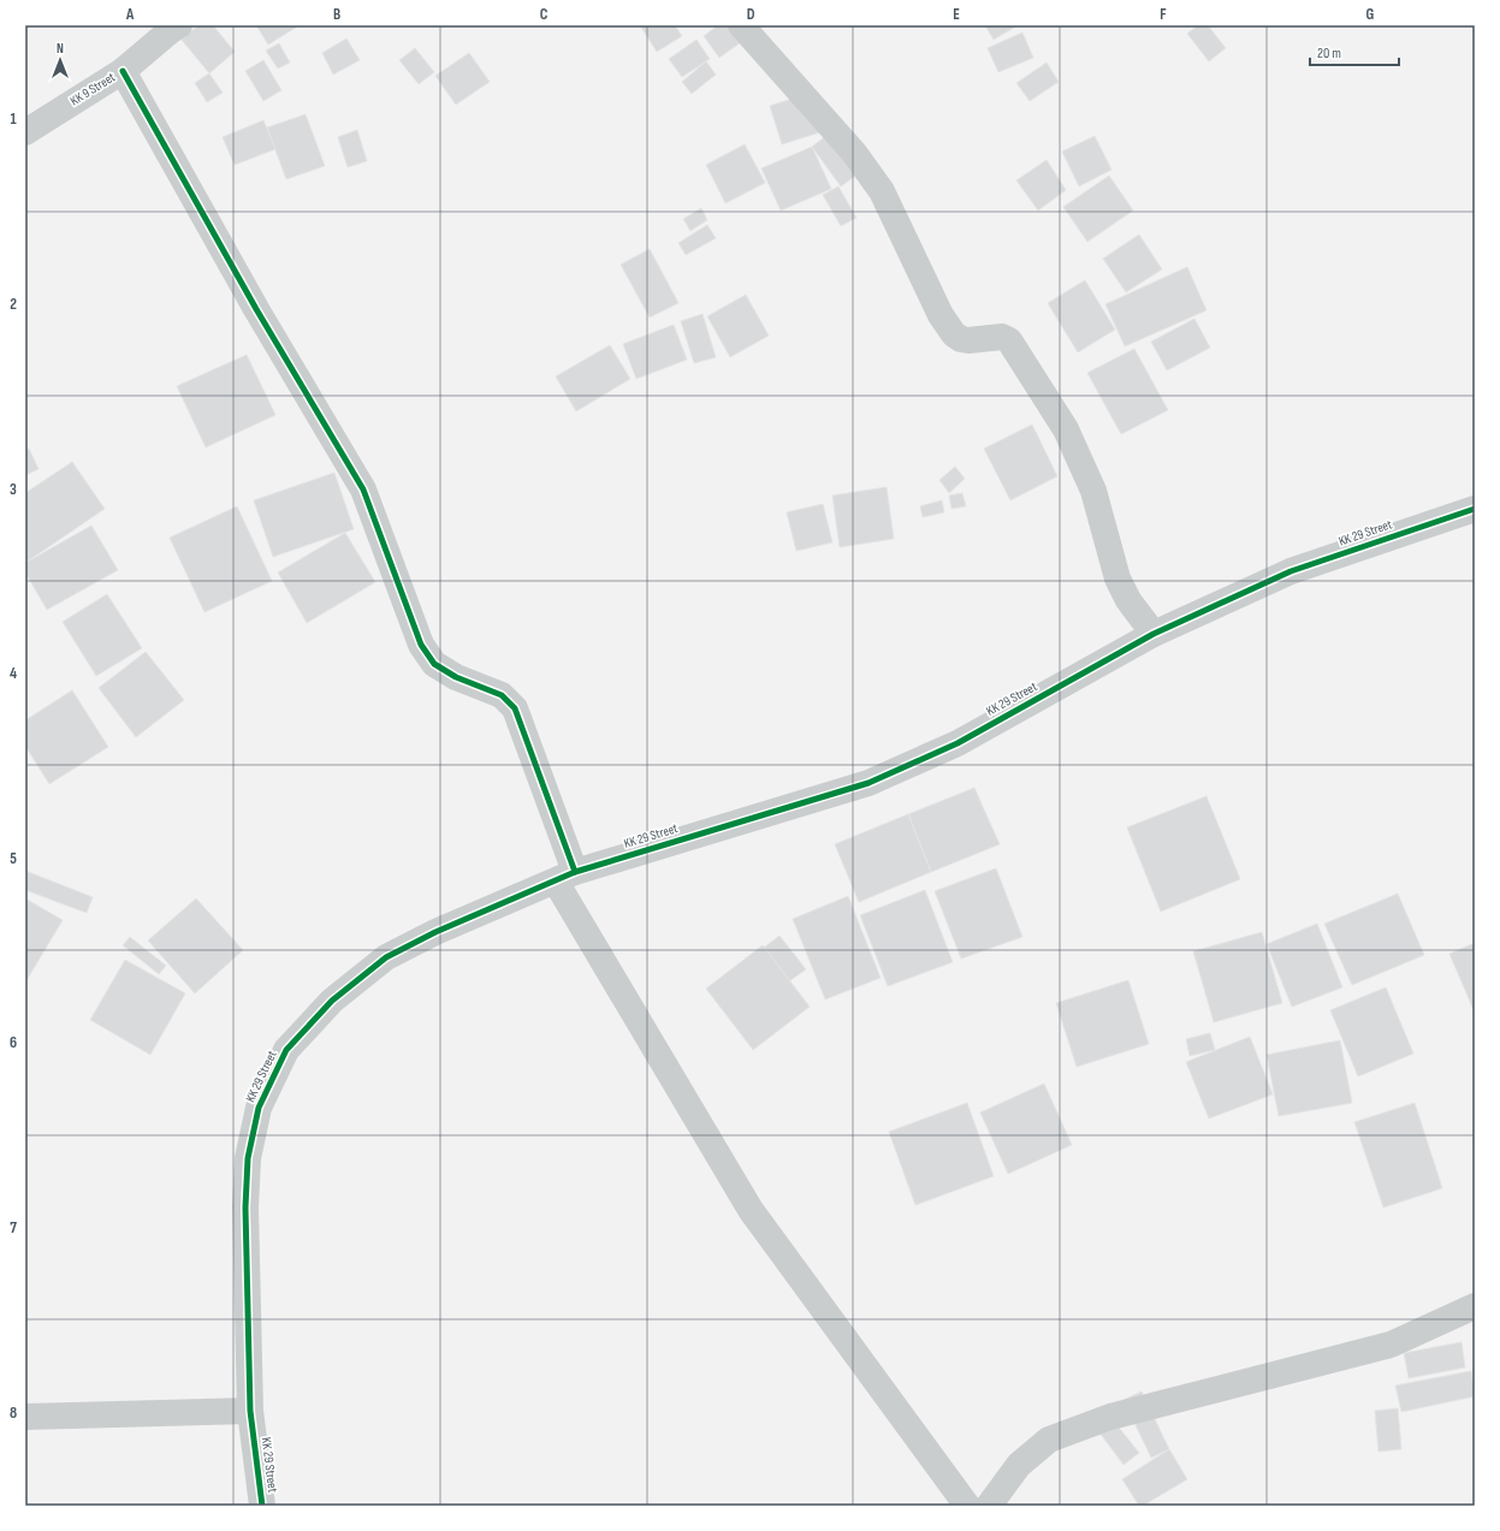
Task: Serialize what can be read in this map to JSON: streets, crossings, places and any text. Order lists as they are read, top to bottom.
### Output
{
  "streets": {
    "street": ["KK 9 Street", "KK 29 Street"]
  },
  "scale_bar": "20 m",
  "north": "top",
  "grid": {
    "columns": [
      "A",
      "B",
      "C",
      "D",
      "E",
      "F",
      "G"
    ],
    "rows": [
      "1",
      "2",
      "3",
      "4",
      "5",
      "6",
      "7",
      "8"
    ]
  }
}
